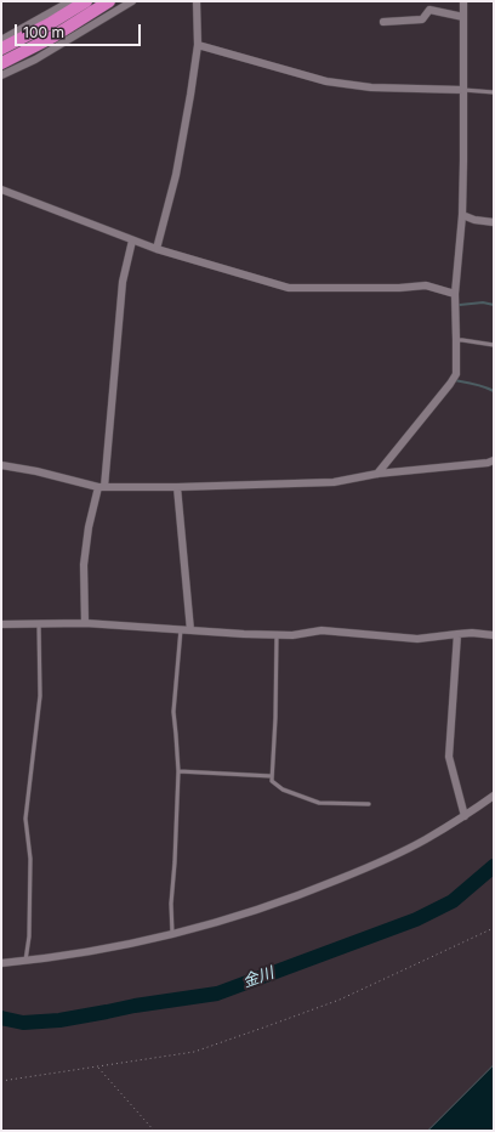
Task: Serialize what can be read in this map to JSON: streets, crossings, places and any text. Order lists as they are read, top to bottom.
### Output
{
  "water": ["金川"],
  "scale_bar": "100 m"
}
